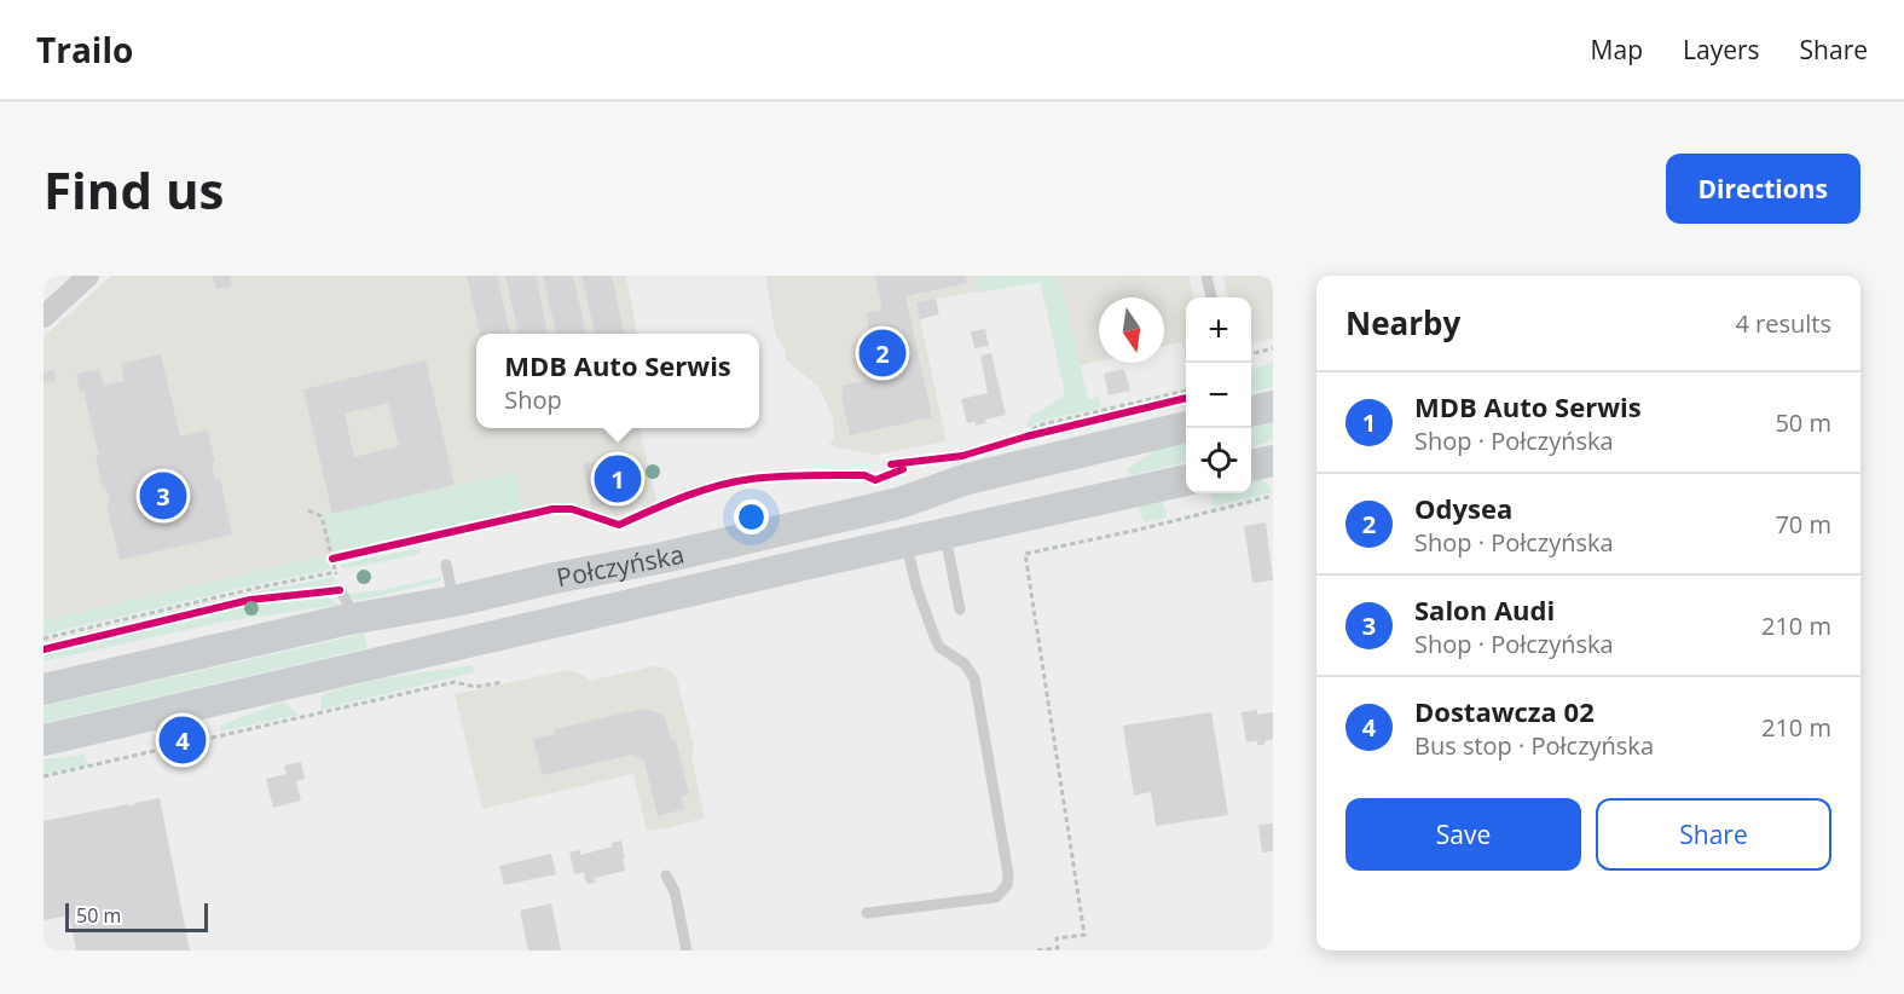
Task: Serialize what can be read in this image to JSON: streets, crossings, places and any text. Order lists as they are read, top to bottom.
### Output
{
  "streets": {
    "main road": ["Połczyńska"]
  },
  "scale_bar": "50 m",
  "north": "bottom",
  "page": {
    "header": "Trailo",
    "nav": ["Map", "Layers", "Share"],
    "buttons": [
      "Directions",
      ["Save", "Share"]
    ],
    "title": "Find us",
    "heading": ["Nearby", "4 results"],
    "map_buttons": ["+", "−"],
    "pins": [
      "2",
      "1",
      "3",
      "4"
    ],
    "popup": ["MDB Auto Serwis", "Shop"],
    "list": [
      {
        "mark": "1",
        "name": "MDB Auto Serwis",
        "note": "Shop · Połczyńska",
        "value": "50 m"
      },
      {
        "mark": "2",
        "name": "Odysea",
        "note": "Shop · Połczyńska",
        "value": "70 m"
      },
      {
        "mark": "3",
        "name": "Salon Audi",
        "note": "Shop · Połczyńska",
        "value": "210 m"
      },
      {
        "mark": "4",
        "name": "Dostawcza 02",
        "note": "Bus stop · Połczyńska",
        "value": "210 m"
      }
    ],
    "scale": "50 m"
  }
}
